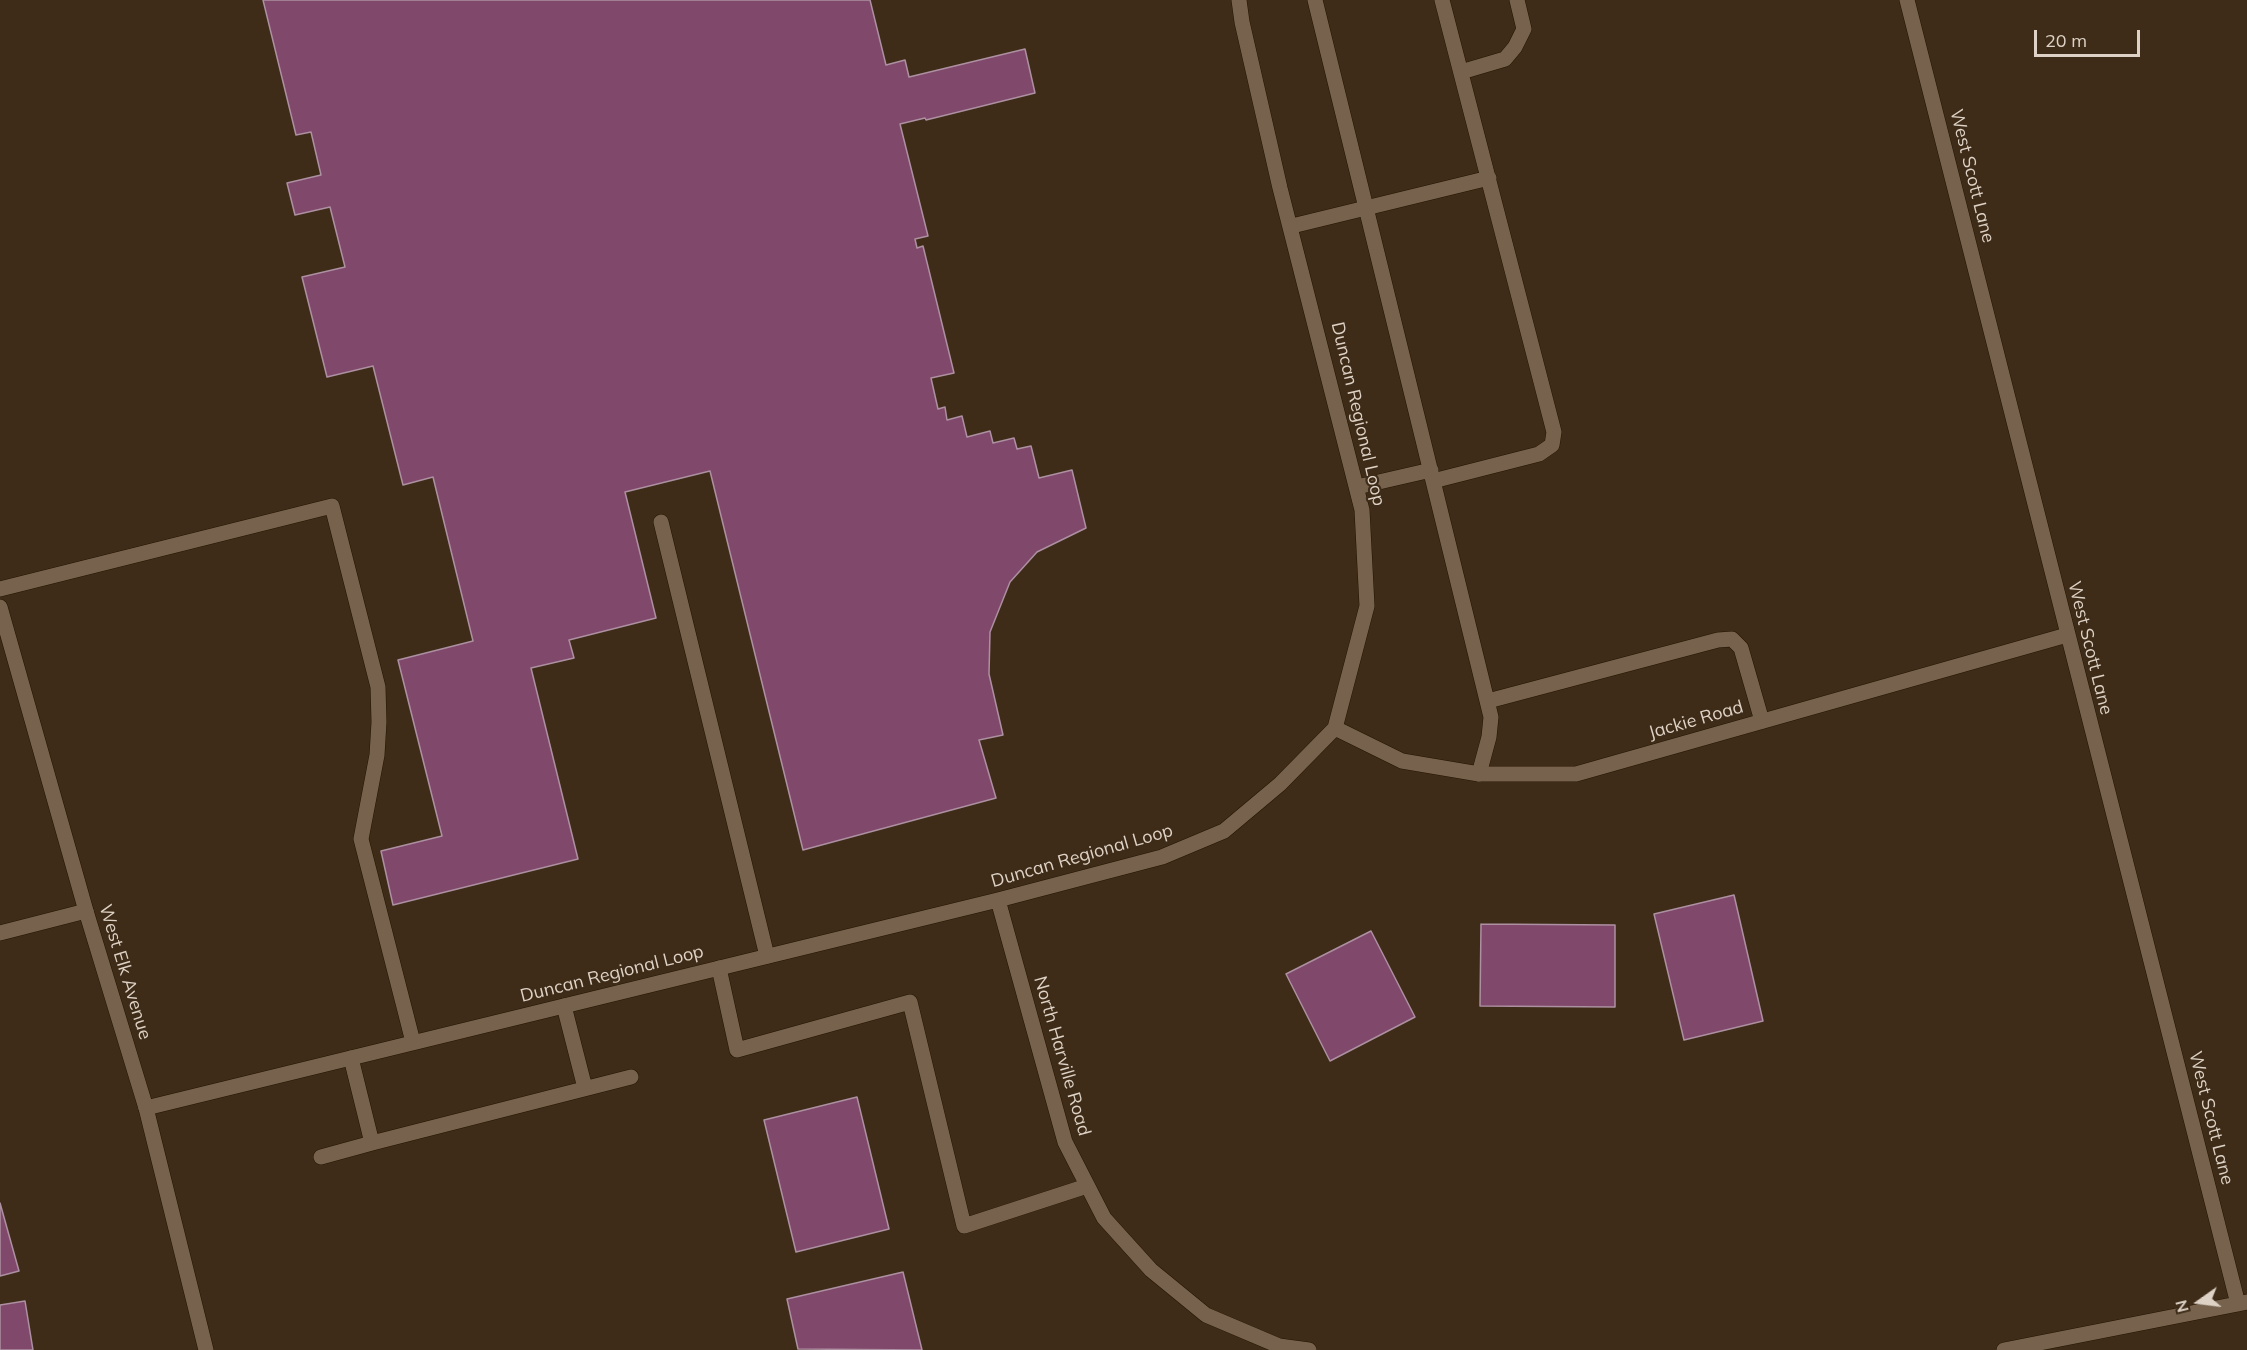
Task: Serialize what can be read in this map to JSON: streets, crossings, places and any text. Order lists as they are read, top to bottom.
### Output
{
  "streets": {
    "street": [
      "West Scott Lane",
      "Duncan Regional Loop",
      "Jackie Road",
      "West Elk Avenue",
      "North Harville Road"
    ]
  },
  "crossings": [
    ["West Scott Lane", "Jackie Road"],
    ["Duncan Regional Loop", "Jackie Road"],
    ["Duncan Regional Loop", "West Elk Avenue"],
    ["Duncan Regional Loop", "North Harville Road"]
  ],
  "scale_bar": "20 m",
  "north": "left"
}
